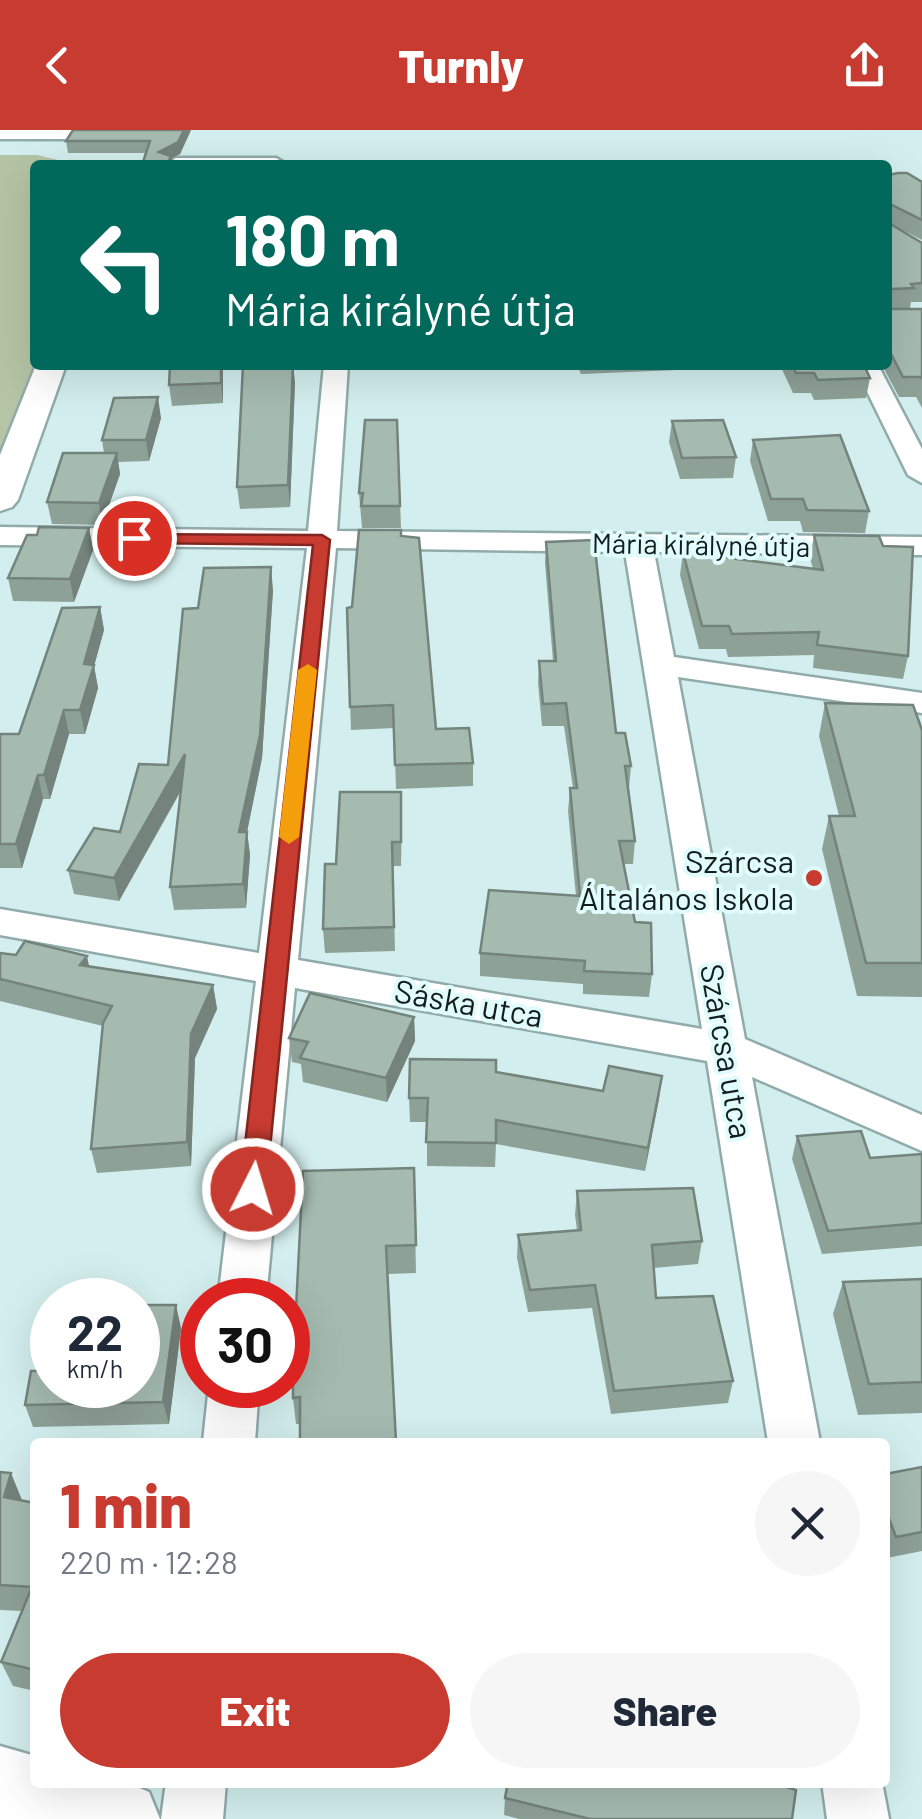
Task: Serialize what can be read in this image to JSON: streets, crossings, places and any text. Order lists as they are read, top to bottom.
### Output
{
  "streets": {
    "street": ["Mária királyné útja", "Sáska utca", "Szárcsa utca"]
  },
  "crossings": [
    ["Mária királyné útja", "Szárcsa utca"],
    ["Sáska utca", "Szárcsa utca"]
  ],
  "places": ["Szárcsa Általános Iskola"],
  "page": {
    "header": "Turnly",
    "turn": ["180 m", "Mária királyné útja"],
    "speed": "22 km/h",
    "limit": "30",
    "heading": ["1 min", "220 m · 12:28"],
    "buttons": ["Exit", "Share"]
  }
}
